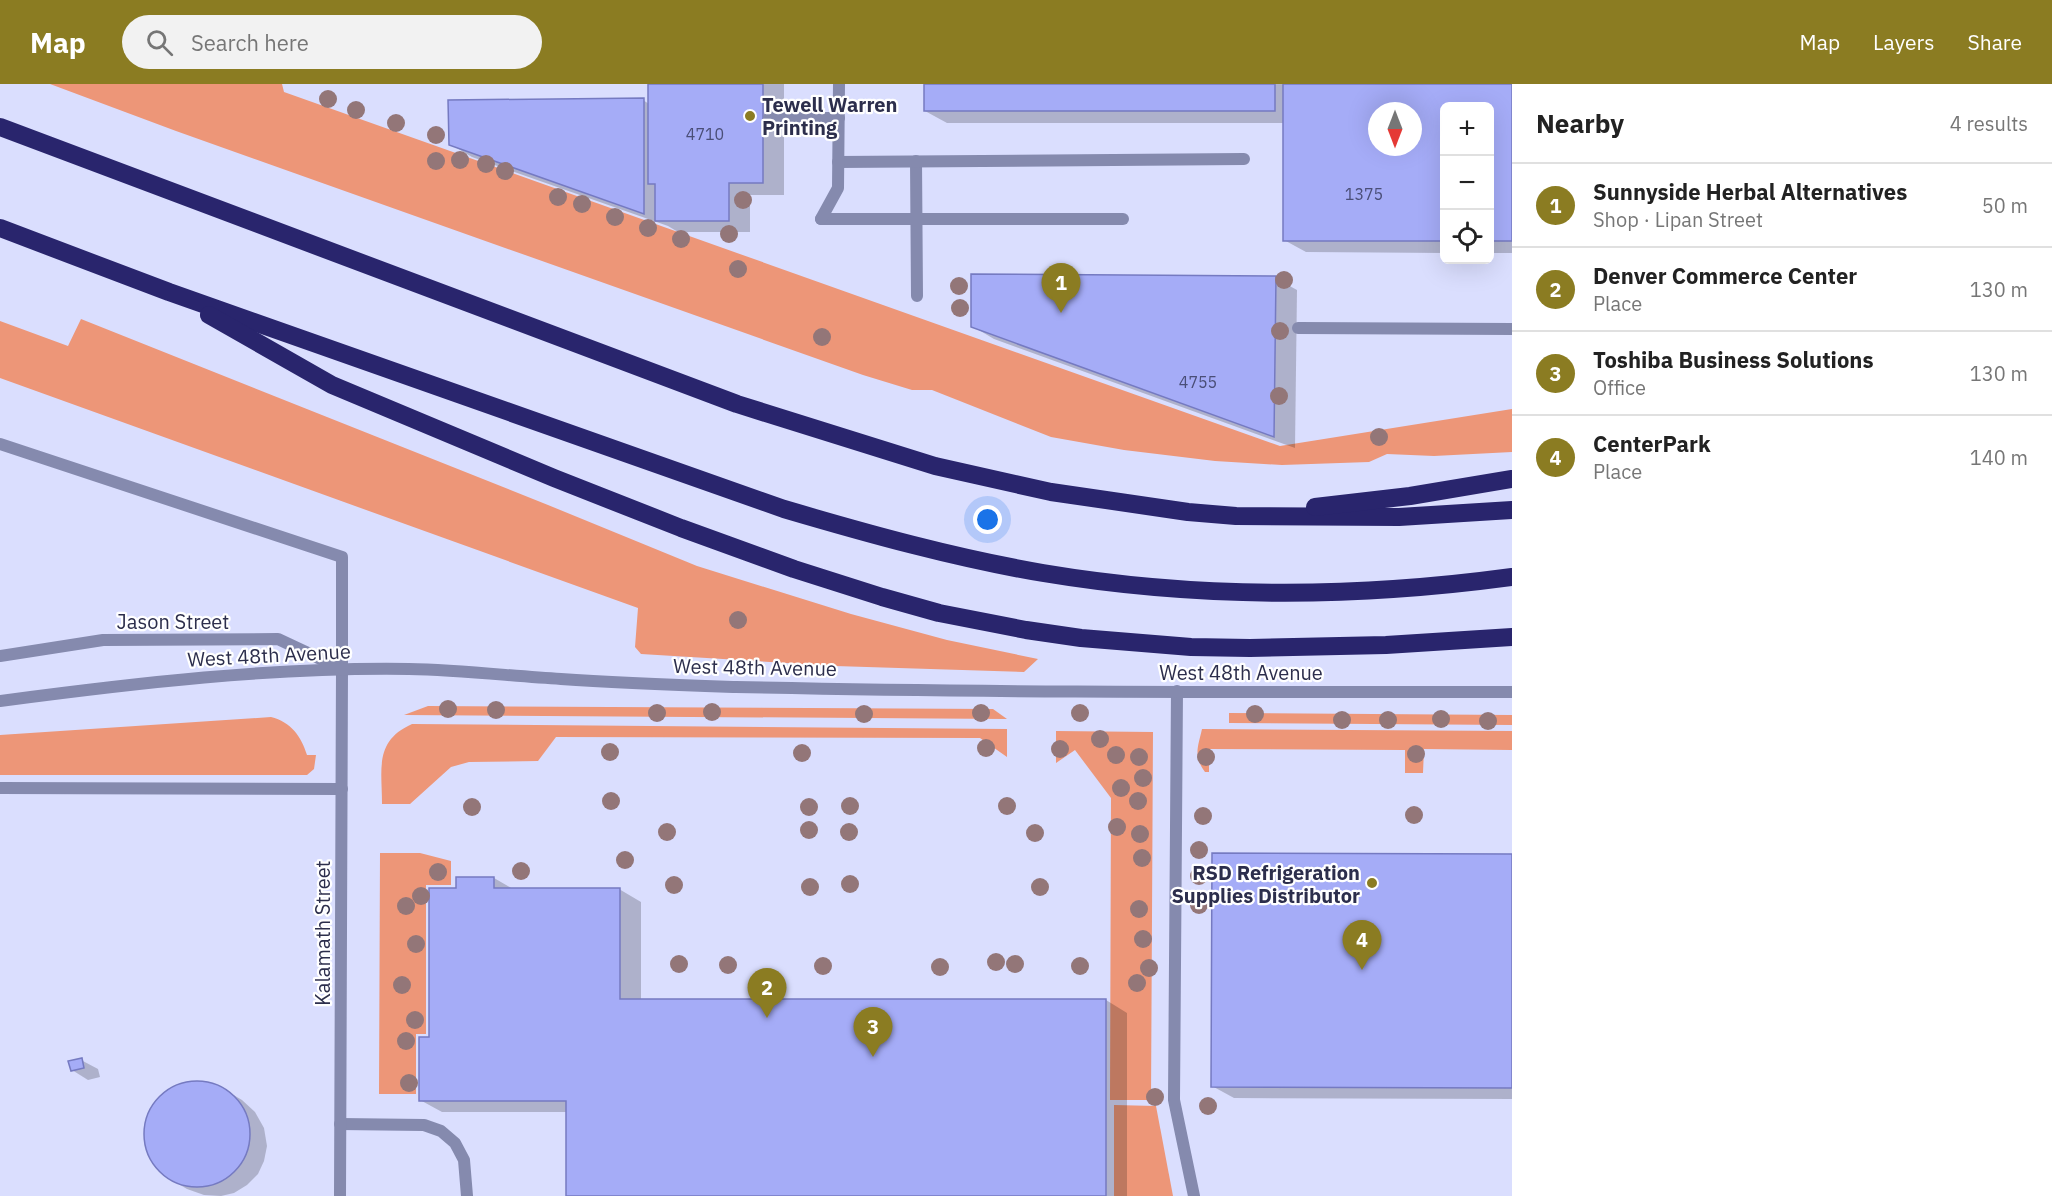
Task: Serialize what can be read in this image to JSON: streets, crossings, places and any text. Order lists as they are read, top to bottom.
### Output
{
  "streets": {
    "street": ["Jason Street", "West 48th Avenue", "Kalamath Street"]
  },
  "crossings": [
    ["Jason Street", "West 48th Avenue"],
    ["Jason Street", "Kalamath Street"],
    ["West 48th Avenue", "Kalamath Street"]
  ],
  "places": ["Tewell Warren Printing", "RSD Refrigeration Supplies Distributor"],
  "house_numbers": ["4710", "1375", "4755"],
  "north": "bottom",
  "page": {
    "header": "Map",
    "search": "Search here",
    "nav": ["Map", "Layers", "Share"],
    "heading": ["Nearby", "4 results"],
    "map_buttons": ["+", "−"],
    "list": [
      {
        "mark": "1",
        "name": "Sunnyside Herbal Alternatives",
        "note": "Shop · Lipan Street",
        "value": "50 m"
      },
      {
        "mark": "2",
        "name": "Denver Commerce Center",
        "note": "Place",
        "value": "130 m"
      },
      {
        "mark": "3",
        "name": "Toshiba Business Solutions",
        "note": "Office",
        "value": "130 m"
      },
      {
        "mark": "4",
        "name": "CenterPark",
        "note": "Place",
        "value": "140 m"
      }
    ],
    "pins": [
      "1",
      "4",
      "2",
      "3"
    ]
  }
}
